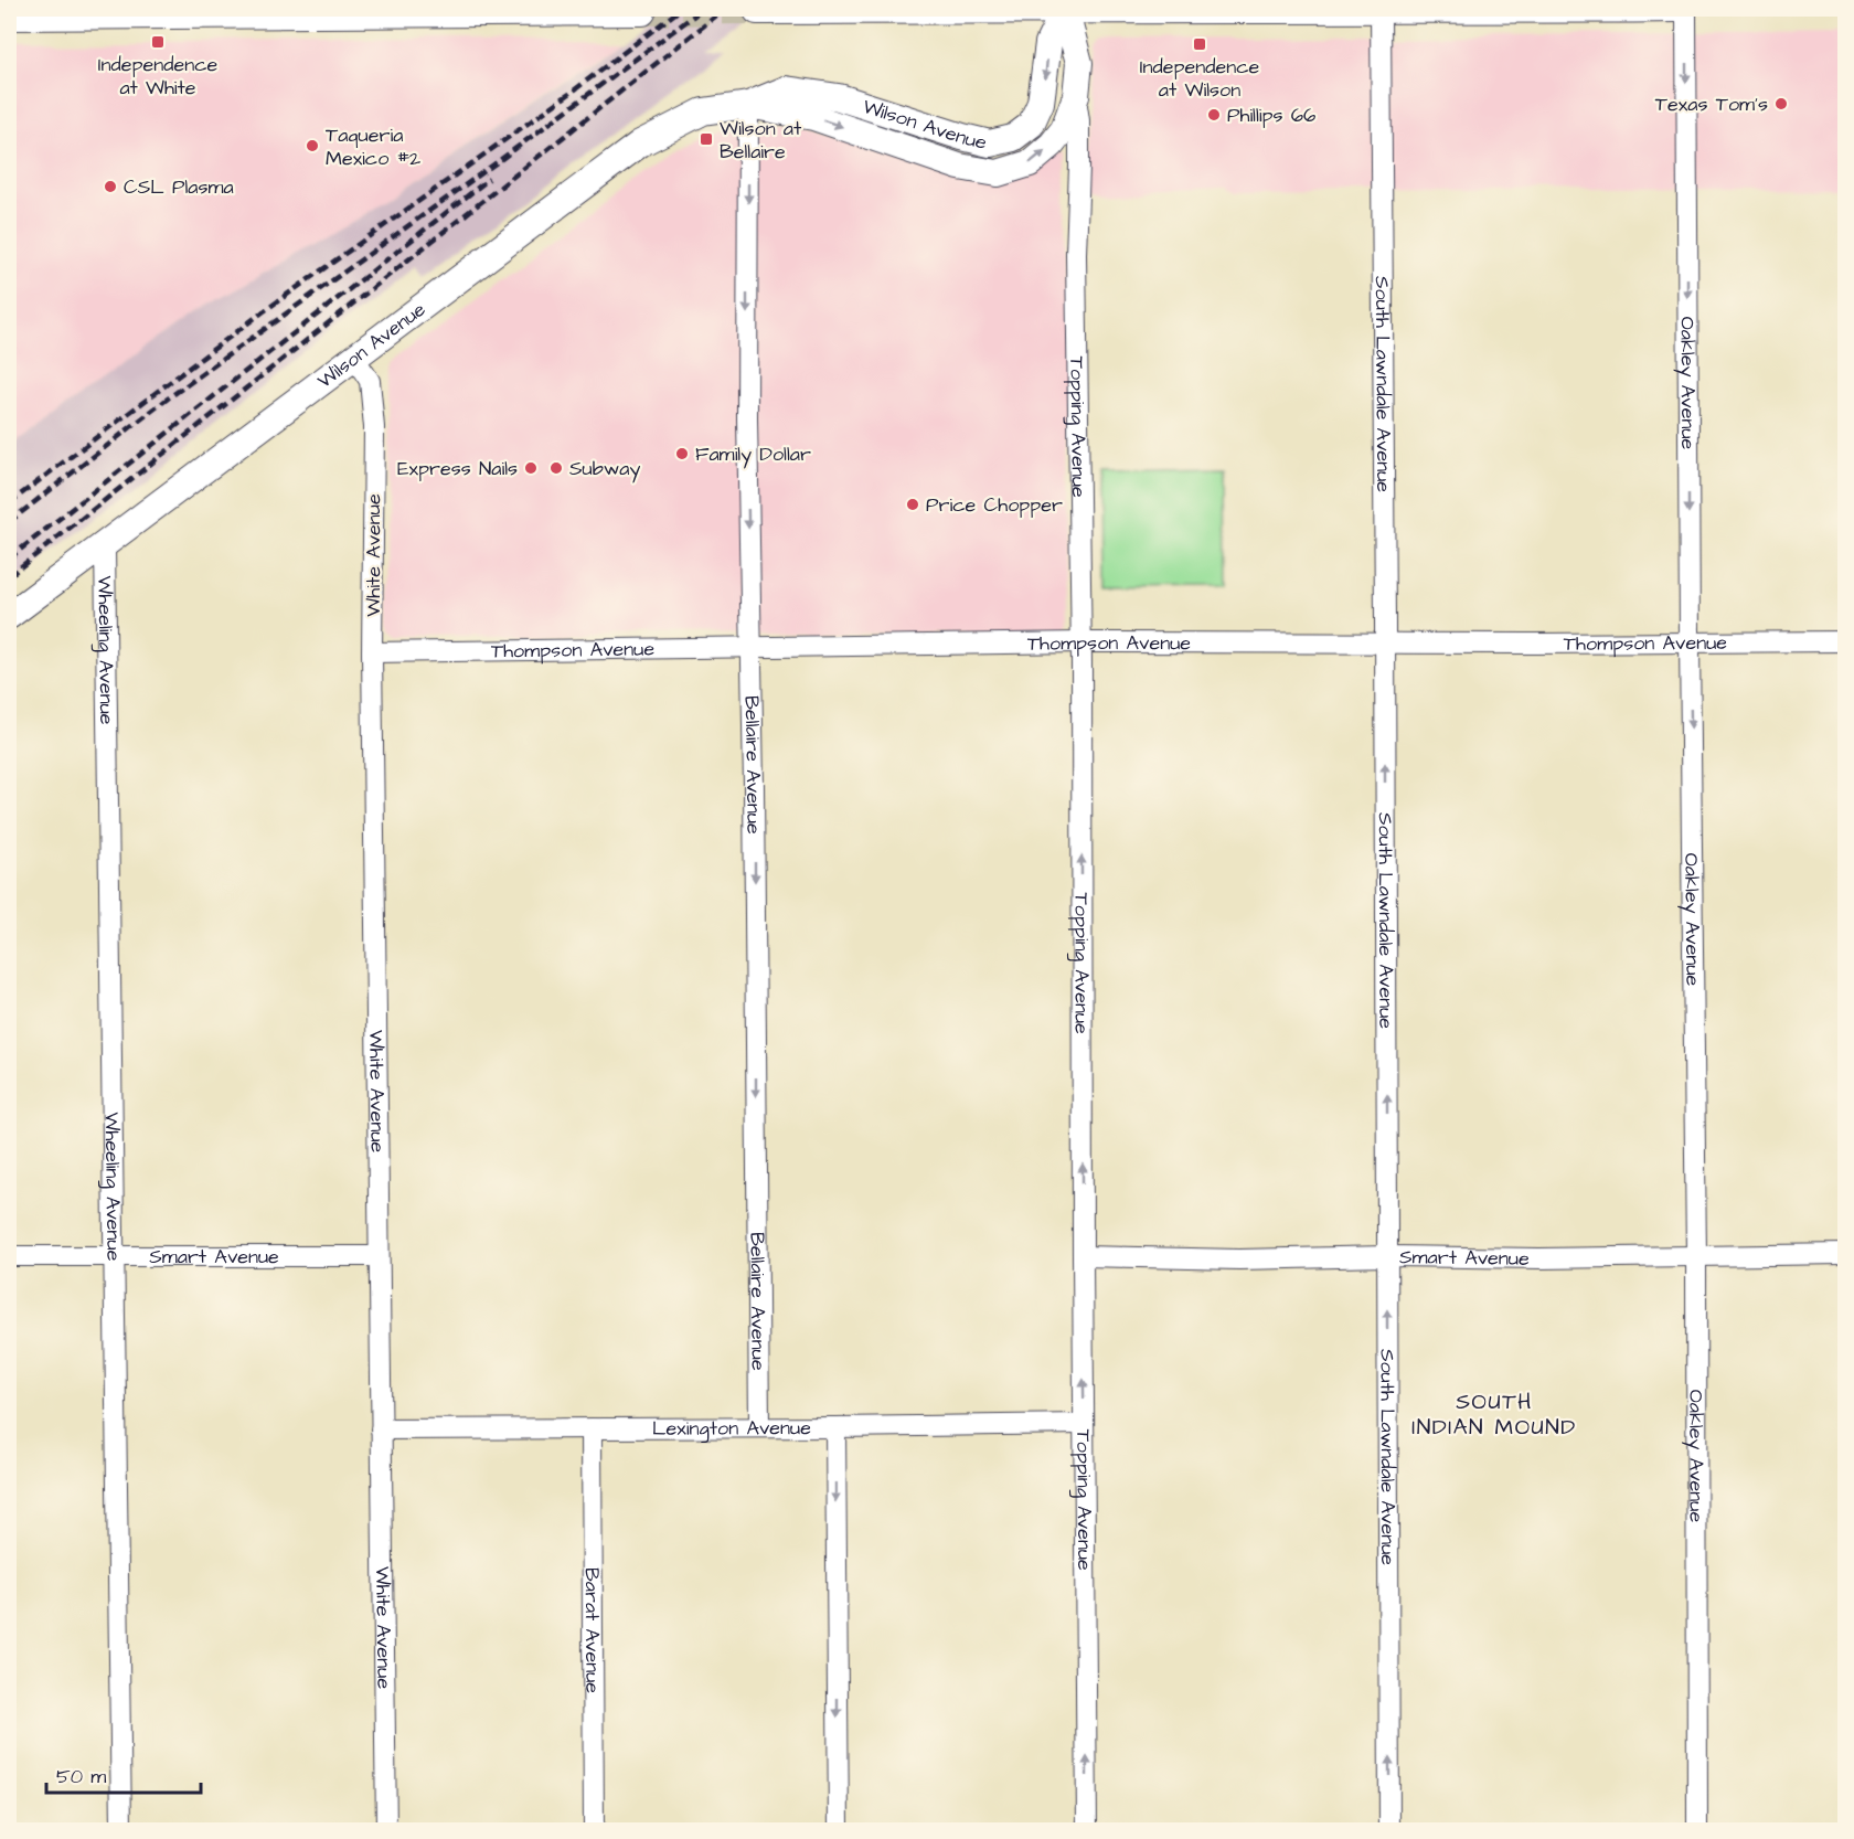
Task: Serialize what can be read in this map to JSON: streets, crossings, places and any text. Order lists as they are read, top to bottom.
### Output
{
  "streets": {
    "main road": ["Wilson Avenue"],
    "street": [
      "Oakley Avenue",
      "South Lawndale Avenue",
      "Topping Avenue",
      "White Avenue",
      "Thompson Avenue",
      "Wheeling Avenue",
      "Bellaire Avenue",
      "Smart Avenue",
      "Lexington Avenue",
      "Barat Avenue"
    ]
  },
  "crossings": [
    ["Wilson Avenue", "Topping Avenue"],
    ["Wilson Avenue", "White Avenue"],
    ["Wilson Avenue", "Wheeling Avenue"],
    ["Wilson Avenue", "Bellaire Avenue"],
    ["Oakley Avenue", "Thompson Avenue"],
    ["Oakley Avenue", "Smart Avenue"],
    ["South Lawndale Avenue", "Thompson Avenue"],
    ["South Lawndale Avenue", "Smart Avenue"],
    ["Topping Avenue", "Thompson Avenue"],
    ["Topping Avenue", "Smart Avenue"],
    ["Topping Avenue", "Lexington Avenue"],
    ["White Avenue", "Thompson Avenue"],
    ["White Avenue", "Smart Avenue"],
    ["White Avenue", "Lexington Avenue"],
    ["Thompson Avenue", "Bellaire Avenue"],
    ["Wheeling Avenue", "Smart Avenue"],
    ["Bellaire Avenue", "Lexington Avenue"],
    ["Lexington Avenue", "Barat Avenue"]
  ],
  "one_way": [
    "Oakley Avenue",
    "South Lawndale Avenue",
    "Topping Avenue",
    "Bellaire Avenue"
  ],
  "districts": ["SOUTH INDIAN MOUND"],
  "places": {
    "transit": ["Independence at White", "Independence at Wilson", "Wilson at Bellaire"],
    "other": [
      "Texas Tom's",
      "Phillips 66",
      "Taqueria Mexico #2",
      "CSL Plasma",
      "Family Dollar",
      "Express Nails",
      "Subway",
      "Price Chopper"
    ]
  },
  "scale_bar": "50 m"
}
